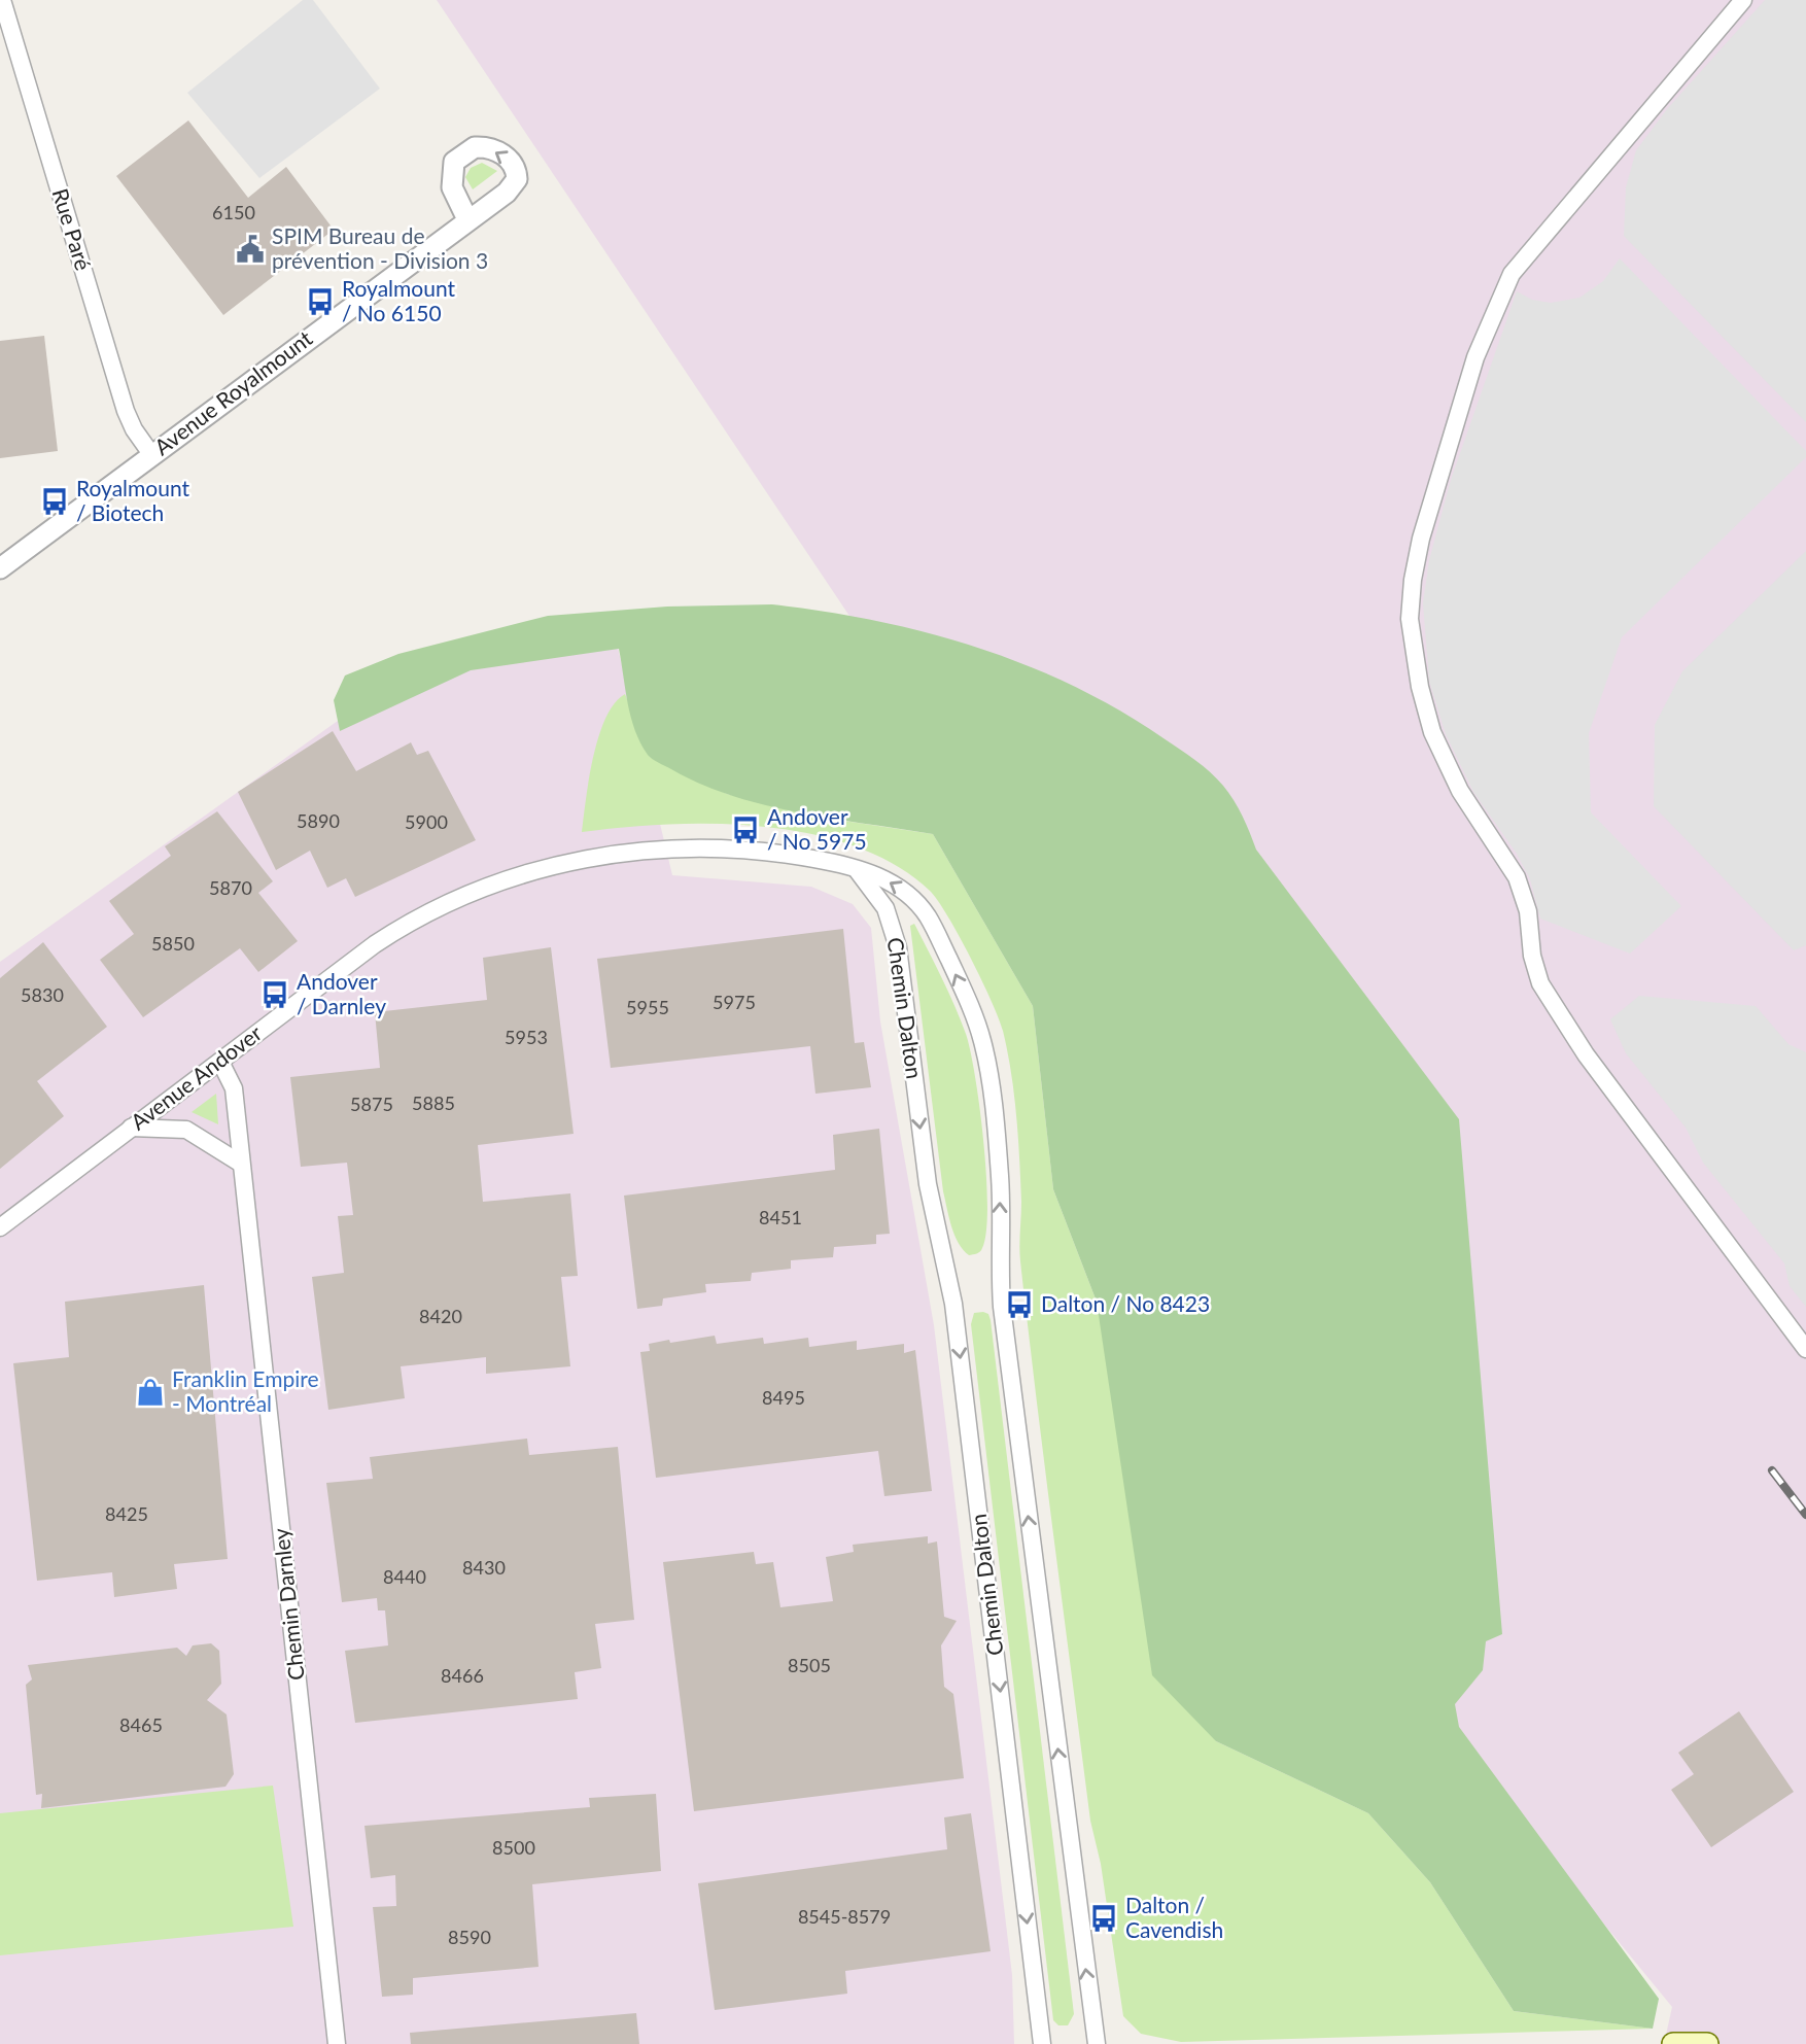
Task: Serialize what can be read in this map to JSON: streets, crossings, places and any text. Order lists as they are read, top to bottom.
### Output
{
  "streets": {
    "street": [
      "Rue Paré",
      "Avenue Royalmount",
      "Chemin Dalton",
      "Avenue Andover",
      "Chemin Darnley"
    ]
  },
  "crossings": [
    ["Rue Paré", "Avenue Royalmount"],
    ["Chemin Dalton", "Avenue Andover"],
    ["Avenue Andover", "Chemin Darnley"]
  ],
  "places": {
    "public building": ["SPIM Bureau de prévention - Division 3"],
    "bus stop": [
      "Royalmount / No 6150",
      "Royalmount / Biotech",
      "Andover / No 5975",
      "Andover / Darnley",
      "Dalton / No 8423",
      "Dalton / Cavendish"
    ],
    "shop": ["Franklin Empire - Montréal"]
  },
  "house_numbers": [
    "6150",
    "5890",
    "5900",
    "5870",
    "5850",
    "5830",
    "5975",
    "5955",
    "5953",
    "5885",
    "5875",
    "8451",
    "8420",
    "8495",
    "8425",
    "8430",
    "8440",
    "8505",
    "8466",
    "8465",
    "8500",
    "8545-8579",
    "8590"
  ]
}
